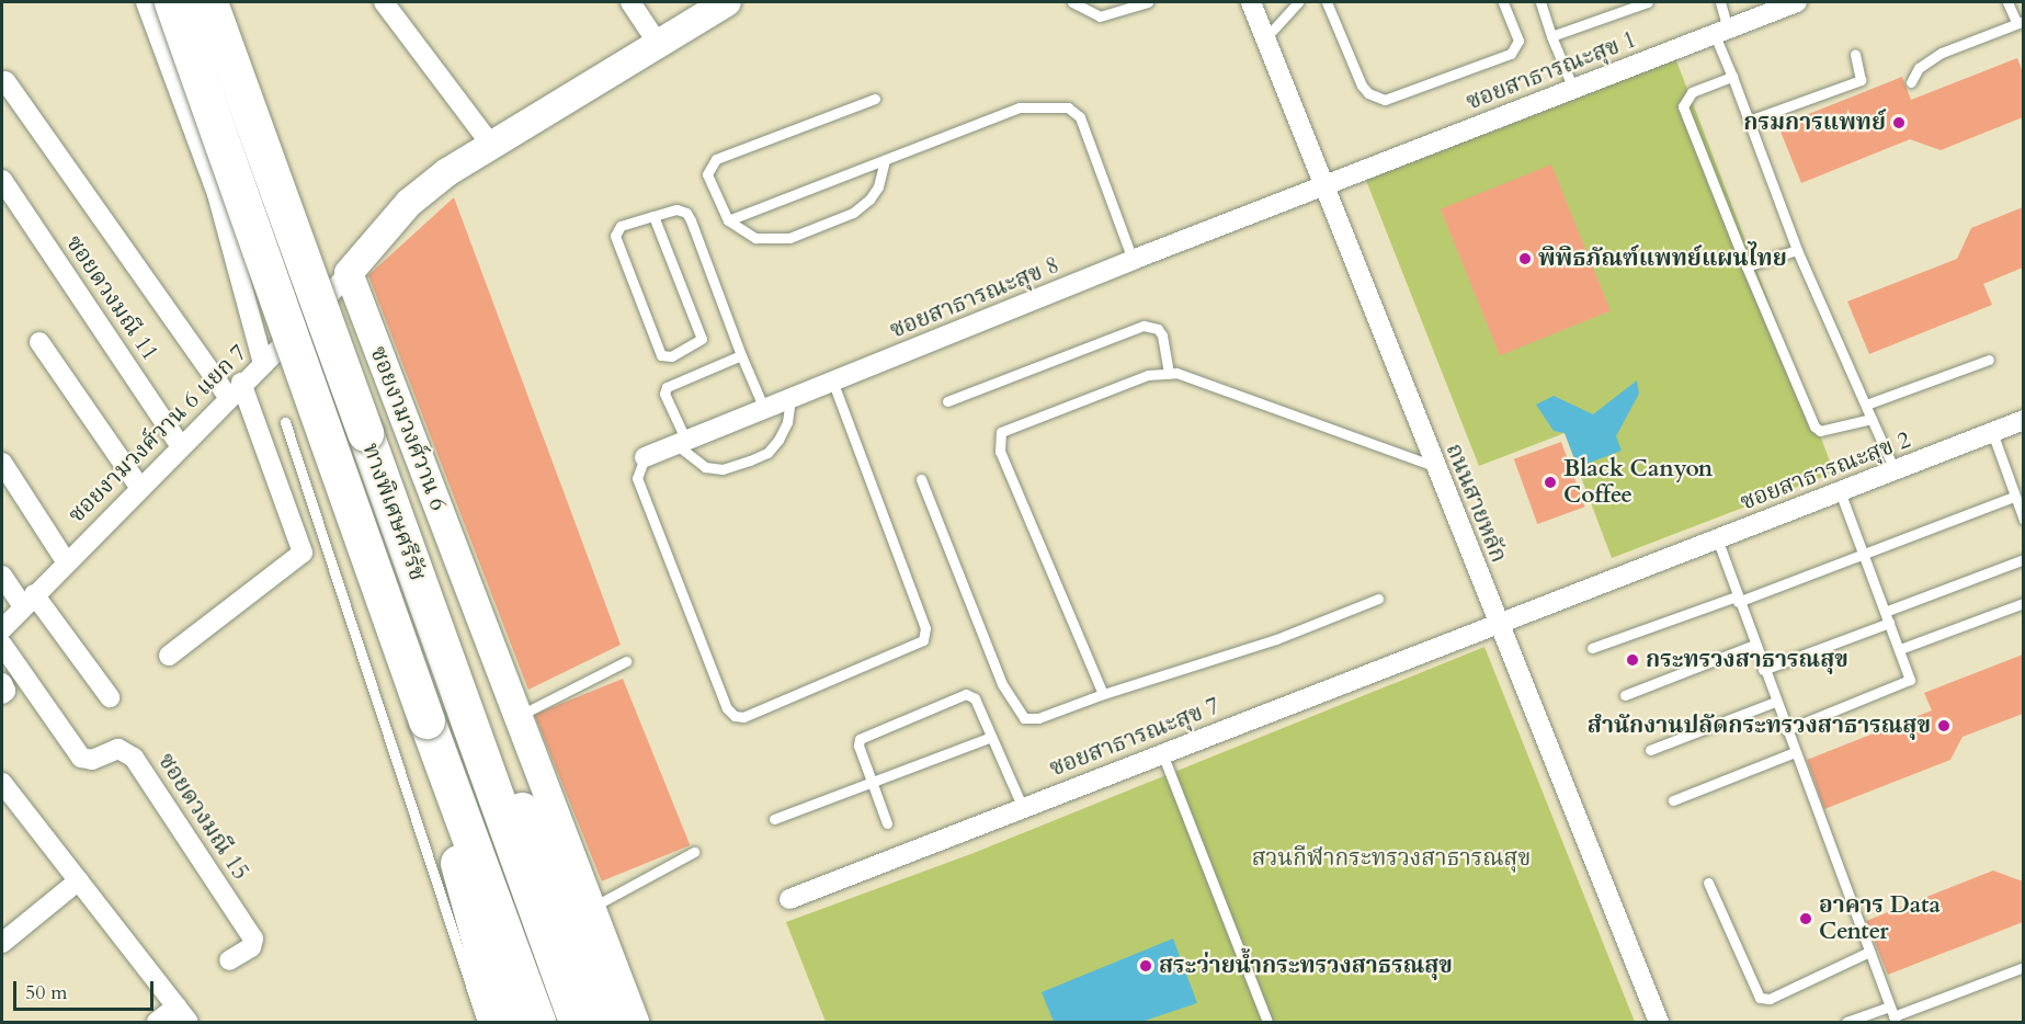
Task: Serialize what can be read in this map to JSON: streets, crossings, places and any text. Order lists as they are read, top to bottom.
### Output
{
  "streets": {
    "highway": ["ทางพิเศษศรีรัช"],
    "street": [
      "ซอยสาธารณะสุข 1",
      "ซอยดวงมณี 11",
      "ซอยสาธารณะสุข 8",
      "ซอยงามวงศ์วาน 6",
      "ซอยงามวงศ์วาน 6 แยก 7",
      "ซอยสาธารณะสุข 2",
      "ถนนสายหลัก",
      "ซอยสาธารณะสุข 7",
      "ซอยดวงมณี 15"
    ]
  },
  "crossings": [
    ["ซอยสาธารณะสุข 1", "ซอยสาธารณะสุข 8"],
    ["ซอยสาธารณะสุข 1", "ถนนสายหลัก"],
    ["ซอยดวงมณี 11", "ซอยงามวงศ์วาน 6 แยก 7"],
    ["ซอยสาธารณะสุข 8", "ถนนสายหลัก"],
    ["ซอยงามวงศ์วาน 6", "ซอยงามวงศ์วาน 6 แยก 7"],
    ["ซอยสาธารณะสุข 2", "ถนนสายหลัก"],
    ["ซอยสาธารณะสุข 2", "ซอยสาธารณะสุข 7"],
    ["ถนนสายหลัก", "ซอยสาธารณะสุข 7"]
  ],
  "parks": ["สวนกีฬากระทรวงสาธารณสุข"],
  "places": [
    "กรมการแพทย์",
    "พิพิธภัณฑ์แพทย์แผนไทย",
    "Black Canyon Coffee",
    "กระทรวงสาธารณสุข",
    "สำนักงานปลัดกระทรวงสาธารณสุข",
    "อาคาร Data Center",
    "สระว่ายน้ำกระทรวงสาธรณสุข"
  ],
  "scale_bar": "50 m"
}
